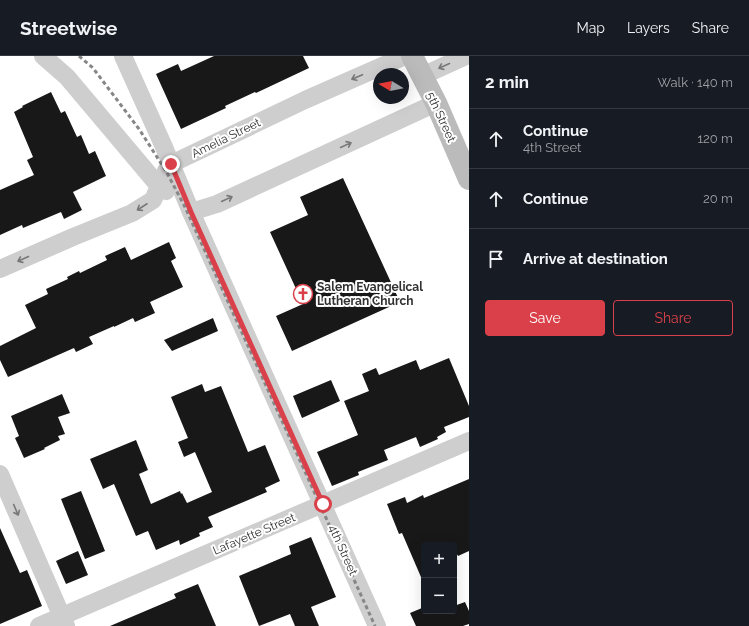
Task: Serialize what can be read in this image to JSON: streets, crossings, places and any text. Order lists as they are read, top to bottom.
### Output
{
  "streets": {
    "main road": ["5th Street"],
    "street": ["Amelia Street", "Lafayette Street", "4th Street"]
  },
  "crossings": [
    ["Amelia Street", "4th Street"],
    ["Lafayette Street", "4th Street"]
  ],
  "places": {
    "church": ["Salem Evangelical Lutheran Church"]
  },
  "north": "left",
  "page": {
    "header": "Streetwise",
    "nav": ["Map", "Layers", "Share"],
    "heading": ["2 min", "Walk · 140 m"],
    "list": [
      ["Continue", "4th Street", "120 m"],
      ["Continue", "20 m"],
      "Arrive at destination"
    ],
    "buttons": ["Save", "Share"],
    "map_buttons": ["+", "−"]
  }
}
